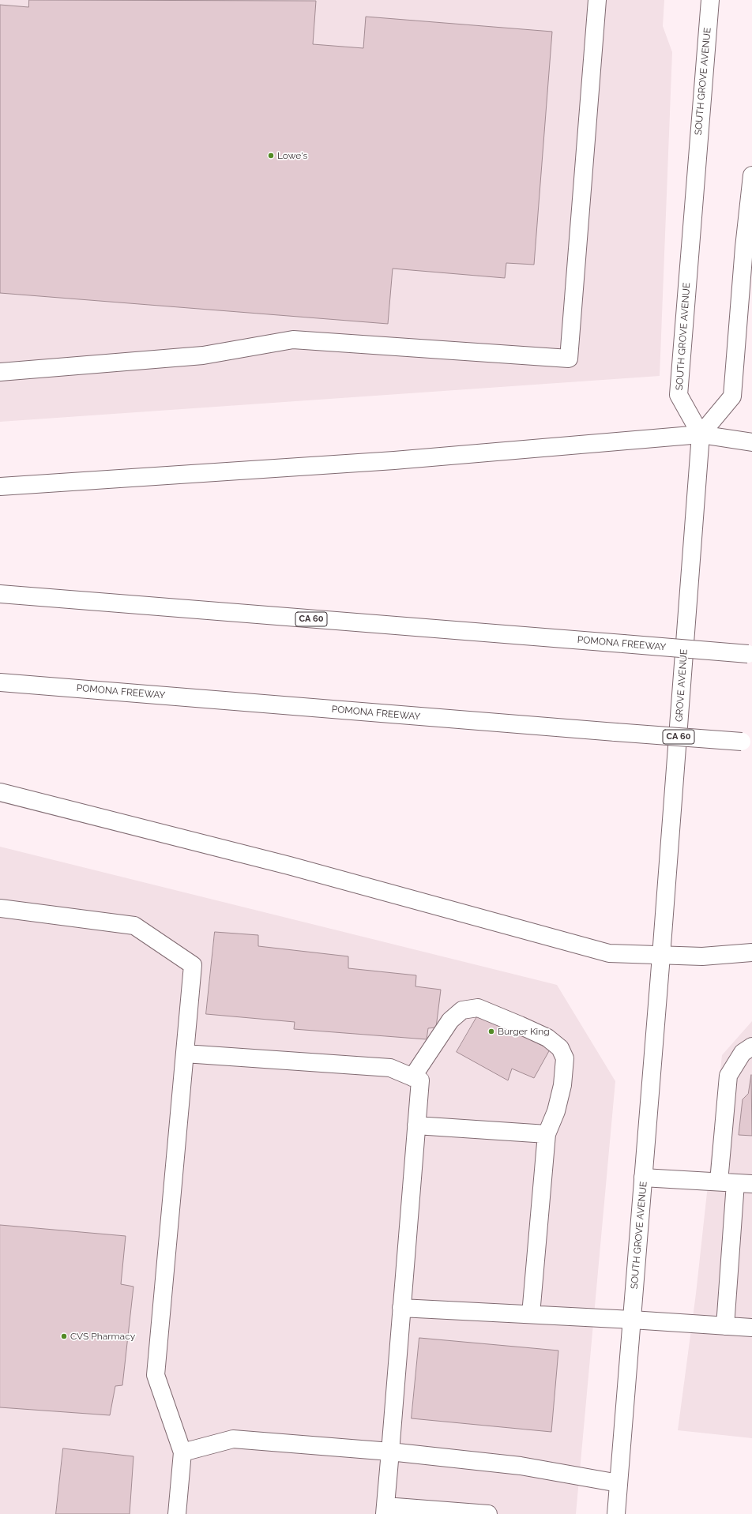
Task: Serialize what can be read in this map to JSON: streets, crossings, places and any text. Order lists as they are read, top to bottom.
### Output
{
  "streets": {
    "main road": [
      "SOUTH GROVE AVENUE",
      "CA 60",
      "POMONA FREEWAY",
      "GROVE AVENUE"
    ]
  },
  "crossings": [
    ["SOUTH GROVE AVENUE", "GROVE AVENUE"]
  ],
  "places": ["Lowe's", "Burger King", "CVS Pharmacy"]
}
